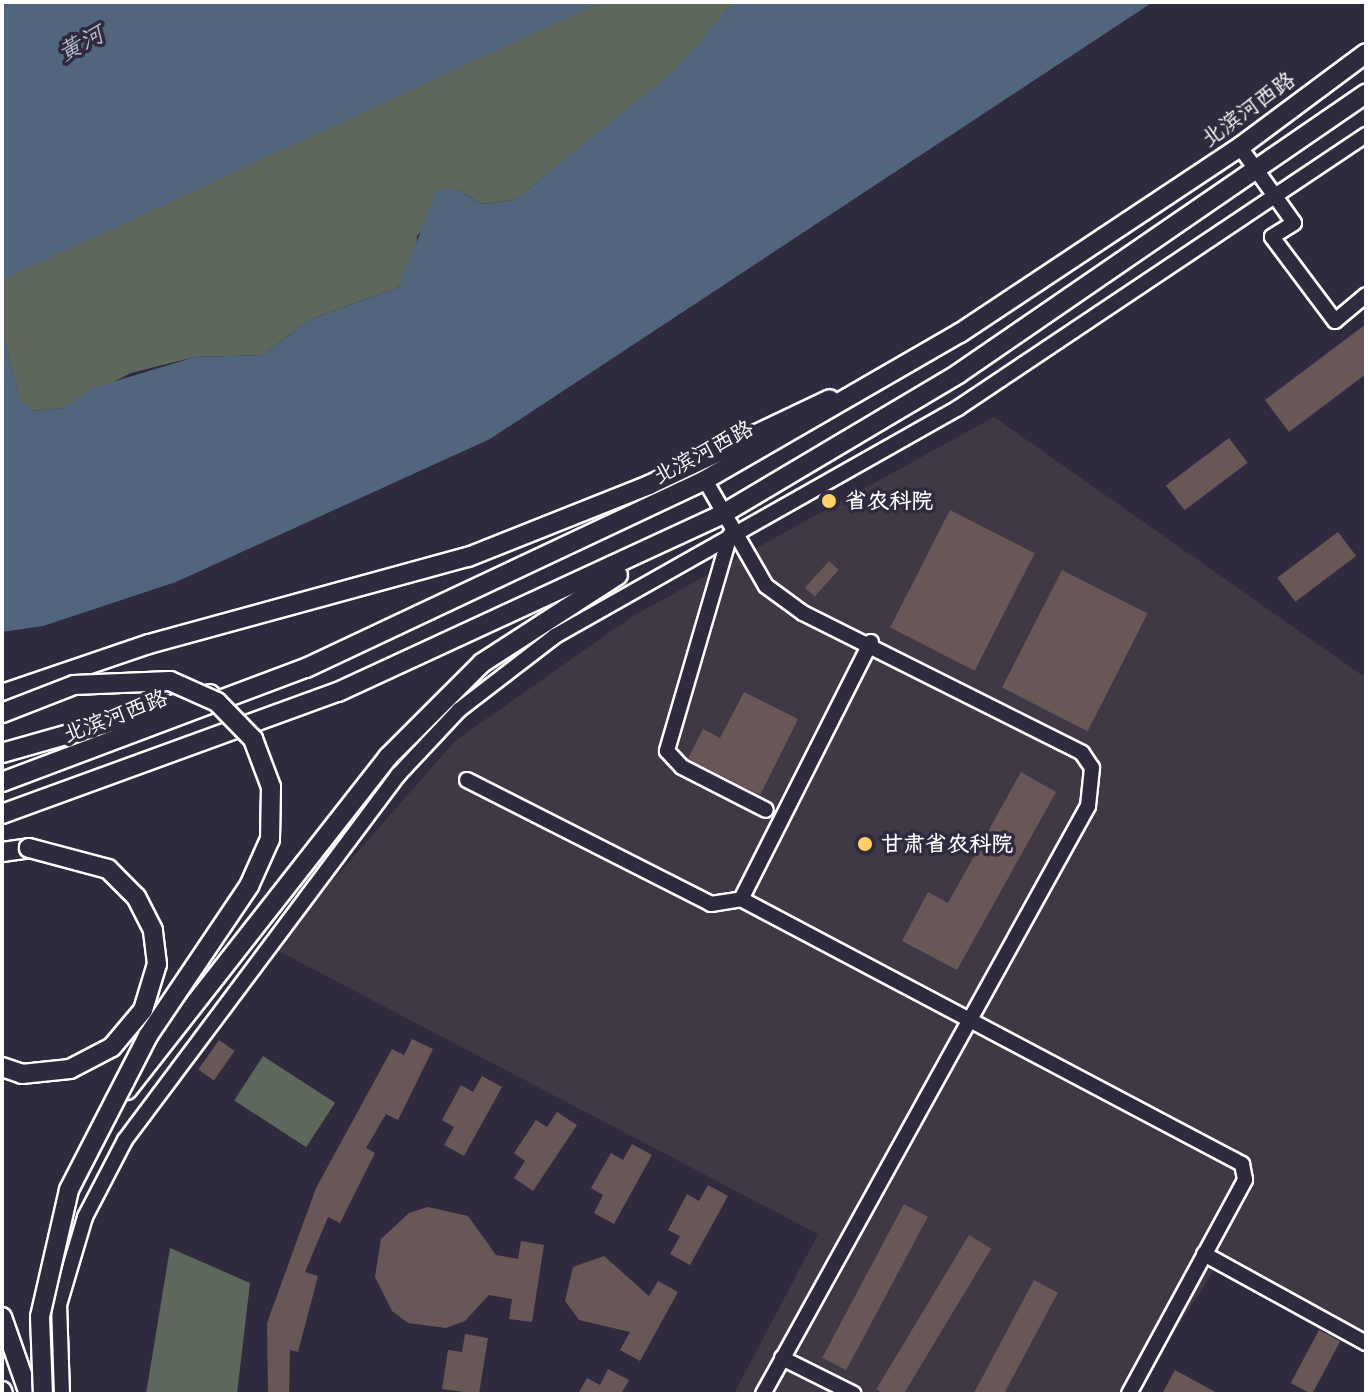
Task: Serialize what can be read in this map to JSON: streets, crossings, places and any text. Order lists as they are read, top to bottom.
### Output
{
  "streets": {
    "main road": ["北滨河西路"]
  },
  "water": ["黄河"],
  "places": ["省农科院", "甘肃省农科院"]
}
